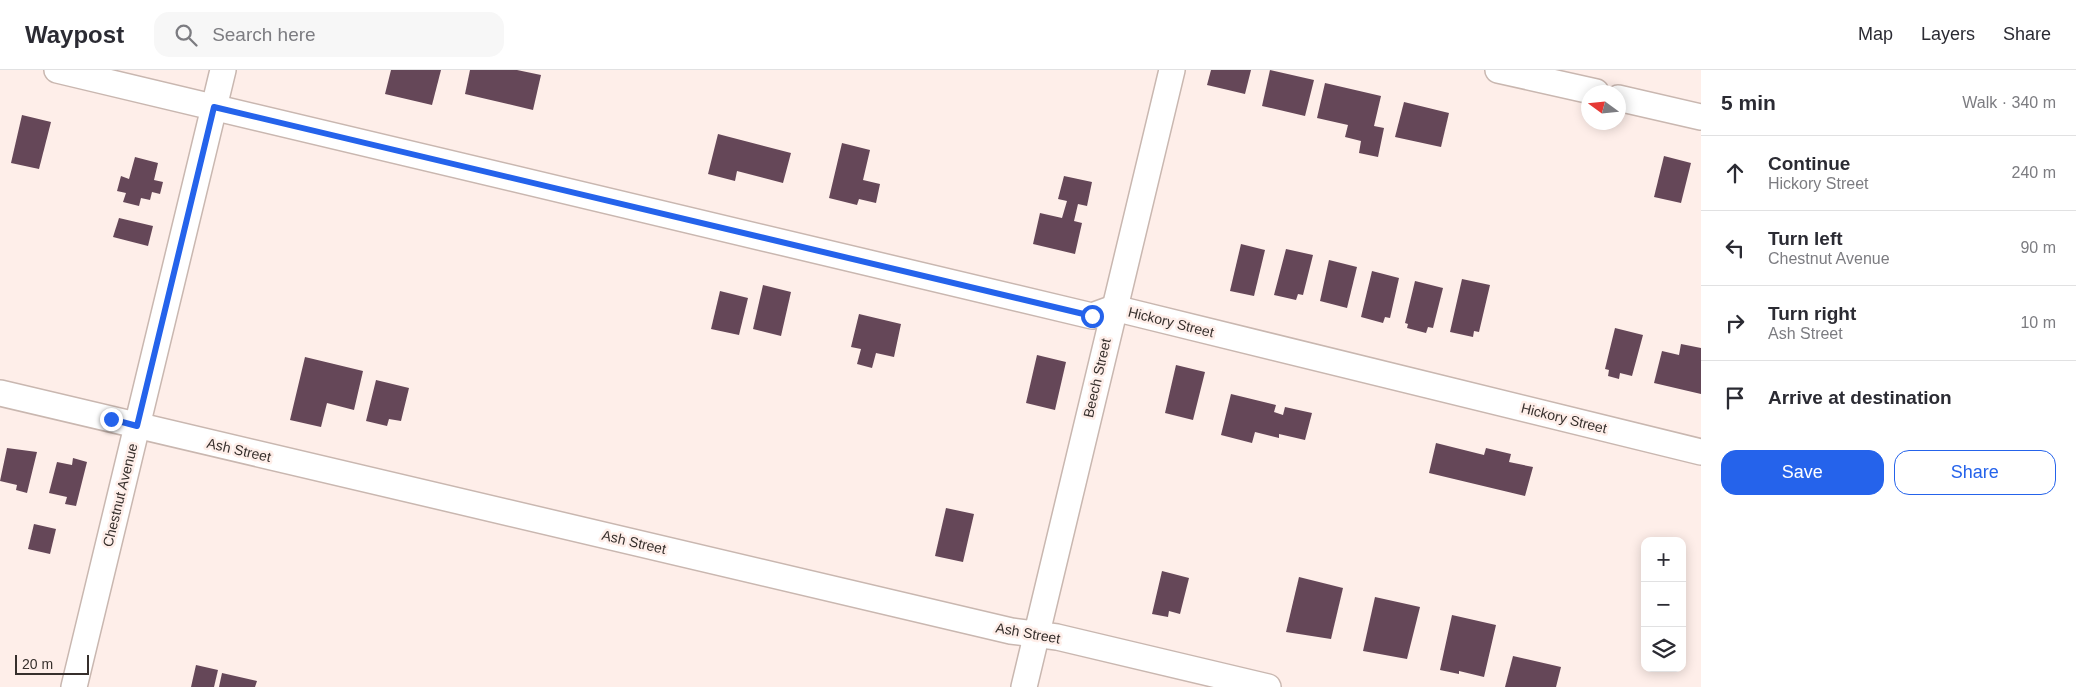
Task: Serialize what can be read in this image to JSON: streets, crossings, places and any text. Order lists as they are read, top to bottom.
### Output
{
  "streets": {
    "street": [
      "Hickory Street",
      "Beech Street",
      "Ash Street",
      "Chestnut Avenue"
    ]
  },
  "crossings": [
    ["Hickory Street", "Beech Street"],
    ["Hickory Street", "Chestnut Avenue"],
    ["Beech Street", "Ash Street"],
    ["Ash Street", "Chestnut Avenue"]
  ],
  "scale_bar": "20 m",
  "north": "left",
  "page": {
    "header": "Waypost",
    "search": "Search here",
    "nav": ["Map", "Layers", "Share"],
    "heading": ["5 min", "Walk · 340 m"],
    "list": [
      ["Continue", "Hickory Street", "240 m"],
      ["Turn left", "Chestnut Avenue", "90 m"],
      ["Turn right", "Ash Street", "10 m"],
      "Arrive at destination"
    ],
    "buttons": ["Save", "Share"],
    "map_buttons": ["+", "−"],
    "scale": "20 m"
  }
}
